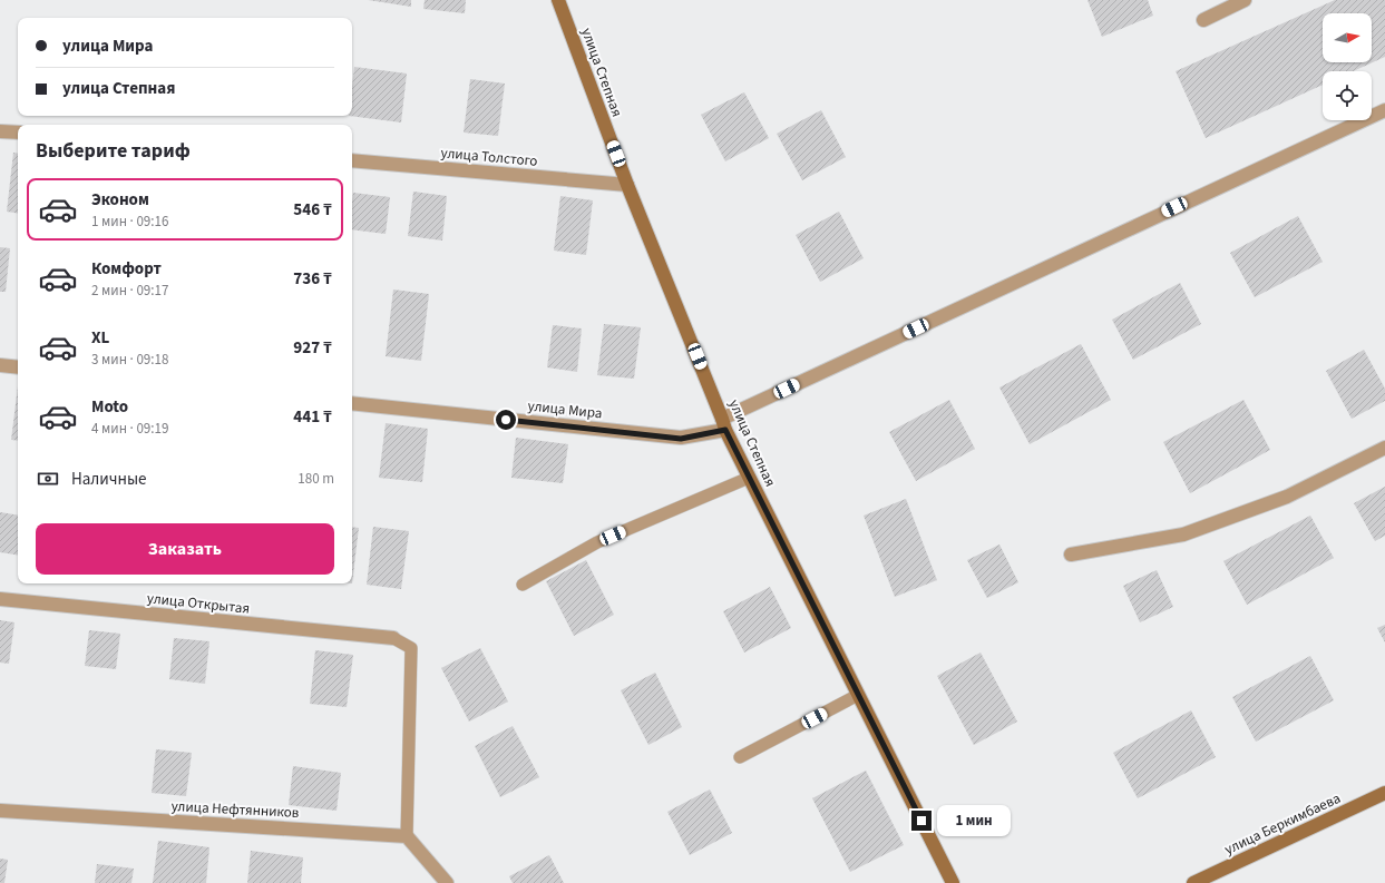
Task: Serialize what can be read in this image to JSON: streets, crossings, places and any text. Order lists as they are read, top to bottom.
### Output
{
  "streets": {
    "street": [
      "улица Степная",
      "улица Толстого",
      "улица Мира",
      "улица Открытая",
      "улица Нефтянников",
      "улица Беркимбаева"
    ]
  },
  "crossings": [
    ["улица Степная", "улица Толстого"],
    ["улица Степная", "улица Мира"]
  ],
  "north": "right",
  "page": {
    "banner": ["улица Мира", "улица Степная"],
    "heading": "Выберите тариф",
    "list": [
      {
        "name": "Эконом",
        "note": "1 мин · 09:16",
        "value": "546 ₸"
      },
      {
        "name": "Комфорт",
        "note": "2 мин · 09:17",
        "value": "736 ₸"
      },
      {
        "name": "XL",
        "note": "3 мин · 09:18",
        "value": "927 ₸"
      },
      {
        "name": "Moto",
        "note": "4 мин · 09:19",
        "value": "441 ₸"
      }
    ],
    "pay": ["Наличные", "180 m"],
    "buttons": "Заказать",
    "bubble": "1 мин"
  }
}
